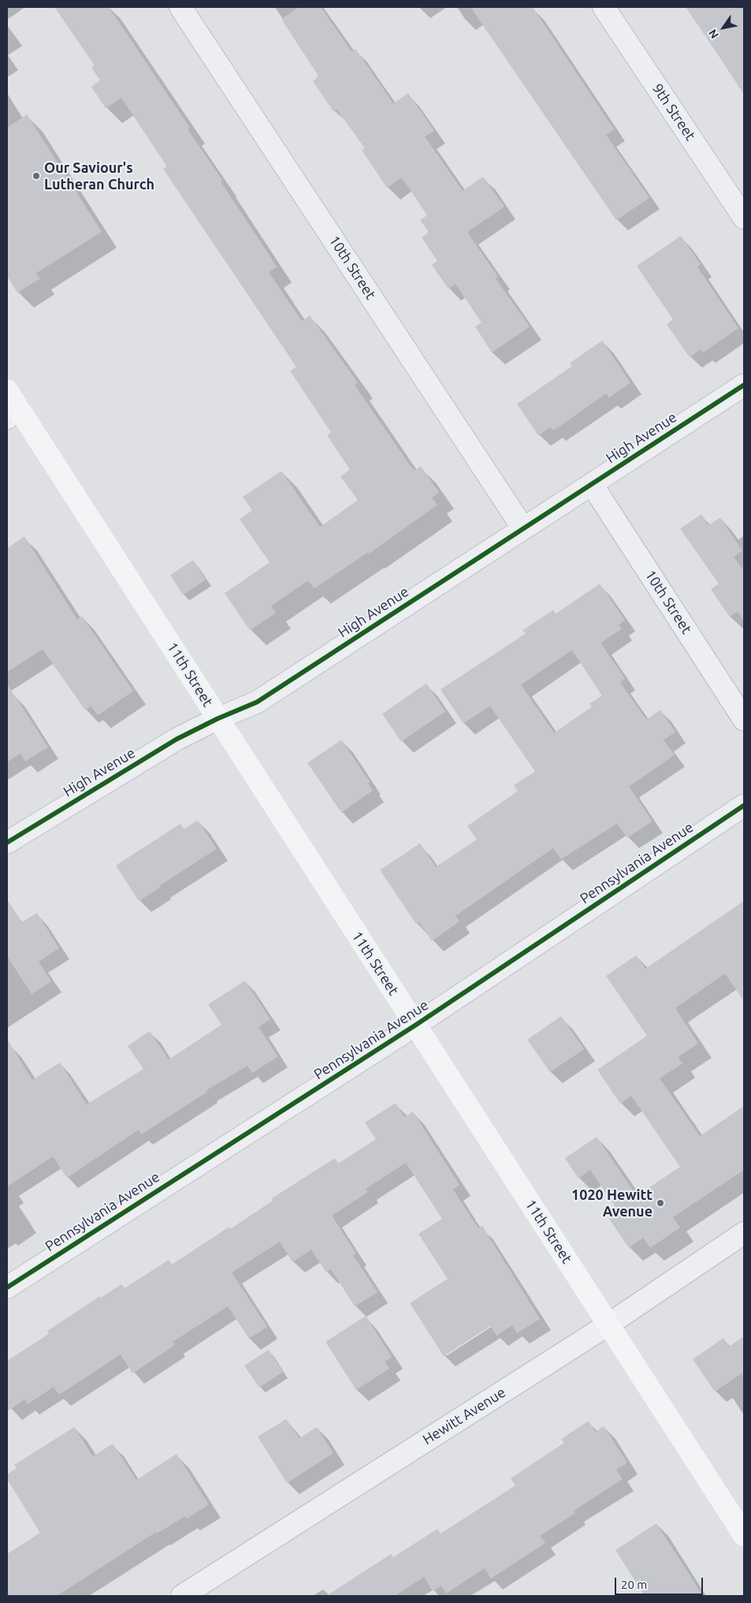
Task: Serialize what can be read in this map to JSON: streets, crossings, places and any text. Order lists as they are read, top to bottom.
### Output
{
  "streets": {
    "main road": ["11th Street"],
    "street": [
      "9th Street",
      "10th Street",
      "High Avenue",
      "Pennsylvania Avenue",
      "Hewitt Avenue"
    ]
  },
  "crossings": [
    ["10th Street", "High Avenue"],
    ["High Avenue", "11th Street"],
    ["11th Street", "Pennsylvania Avenue"],
    ["11th Street", "Hewitt Avenue"]
  ],
  "places": ["Our Saviour's Lutheran Church", "1020 Hewitt Avenue"],
  "scale_bar": "20 m",
  "north": "bottom left"
}
